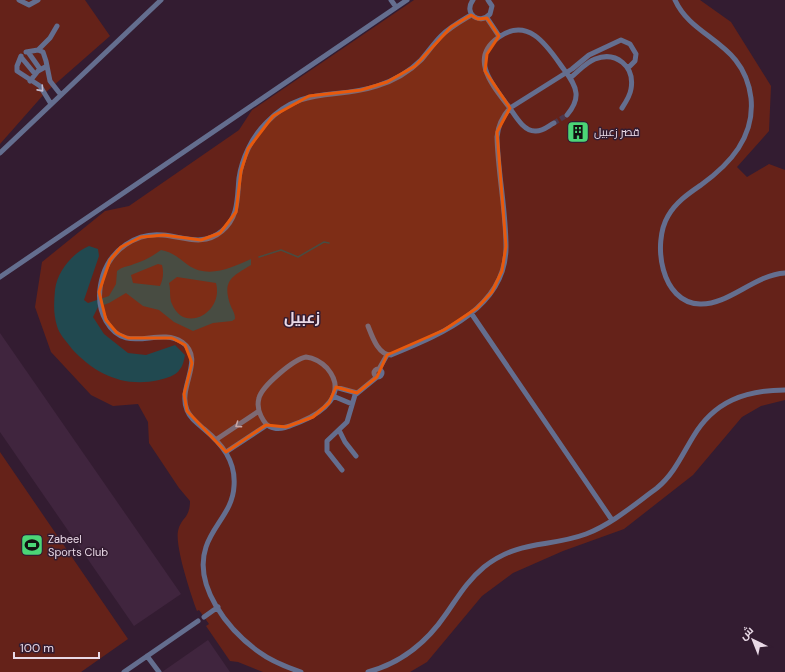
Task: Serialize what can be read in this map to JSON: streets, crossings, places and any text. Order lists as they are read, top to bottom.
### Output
{
  "districts": ["زعبيل"],
  "places": {
    "building": ["قصر زعبيل"],
    "sports": ["Zabeel Sports Club"]
  },
  "scale_bar": "100 m",
  "north": "top left"
}
